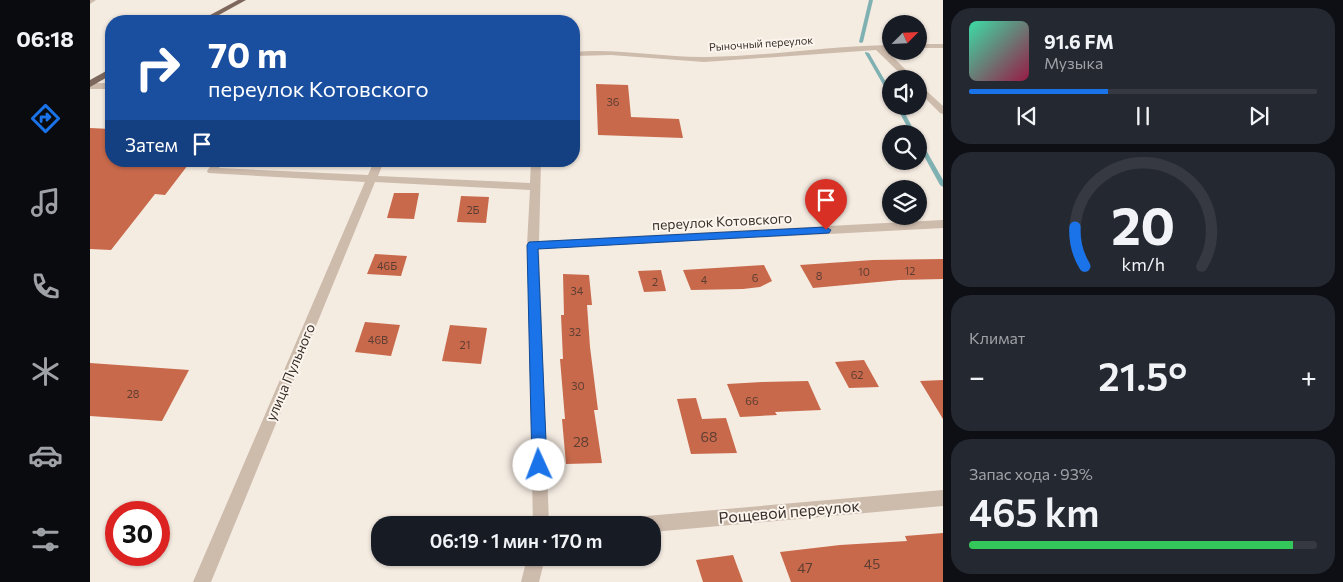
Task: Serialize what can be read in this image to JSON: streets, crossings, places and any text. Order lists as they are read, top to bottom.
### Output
{
  "streets": {
    "street": [
      "Рыночный переулок",
      "переулок Котовского",
      "улица Пульного",
      "Рощевой переулок"
    ]
  },
  "house_numbers": [
    "36",
    "2Б",
    "46Б",
    "12",
    "10",
    "8",
    "6",
    "4",
    "2",
    "34",
    "32",
    "46В",
    "21",
    "62",
    "30",
    "28",
    "66",
    "68",
    "28",
    "45",
    "47"
  ],
  "north": "top right",
  "page": {
    "tabs": "06:18",
    "turn": ["70 m", "переулок Котовского"],
    "song": ["91.6 FM", "Музыка"],
    "then": "Затем",
    "tile": [
      "Климат",
      ["Запас хода · 93%", "465 km"]
    ],
    "heat": ["−", "21.5°", "+"],
    "limit": "30",
    "trip": "06:19 · 1 мин · 170 m",
    "gauge": ["20", "km/h"]
  }
}
